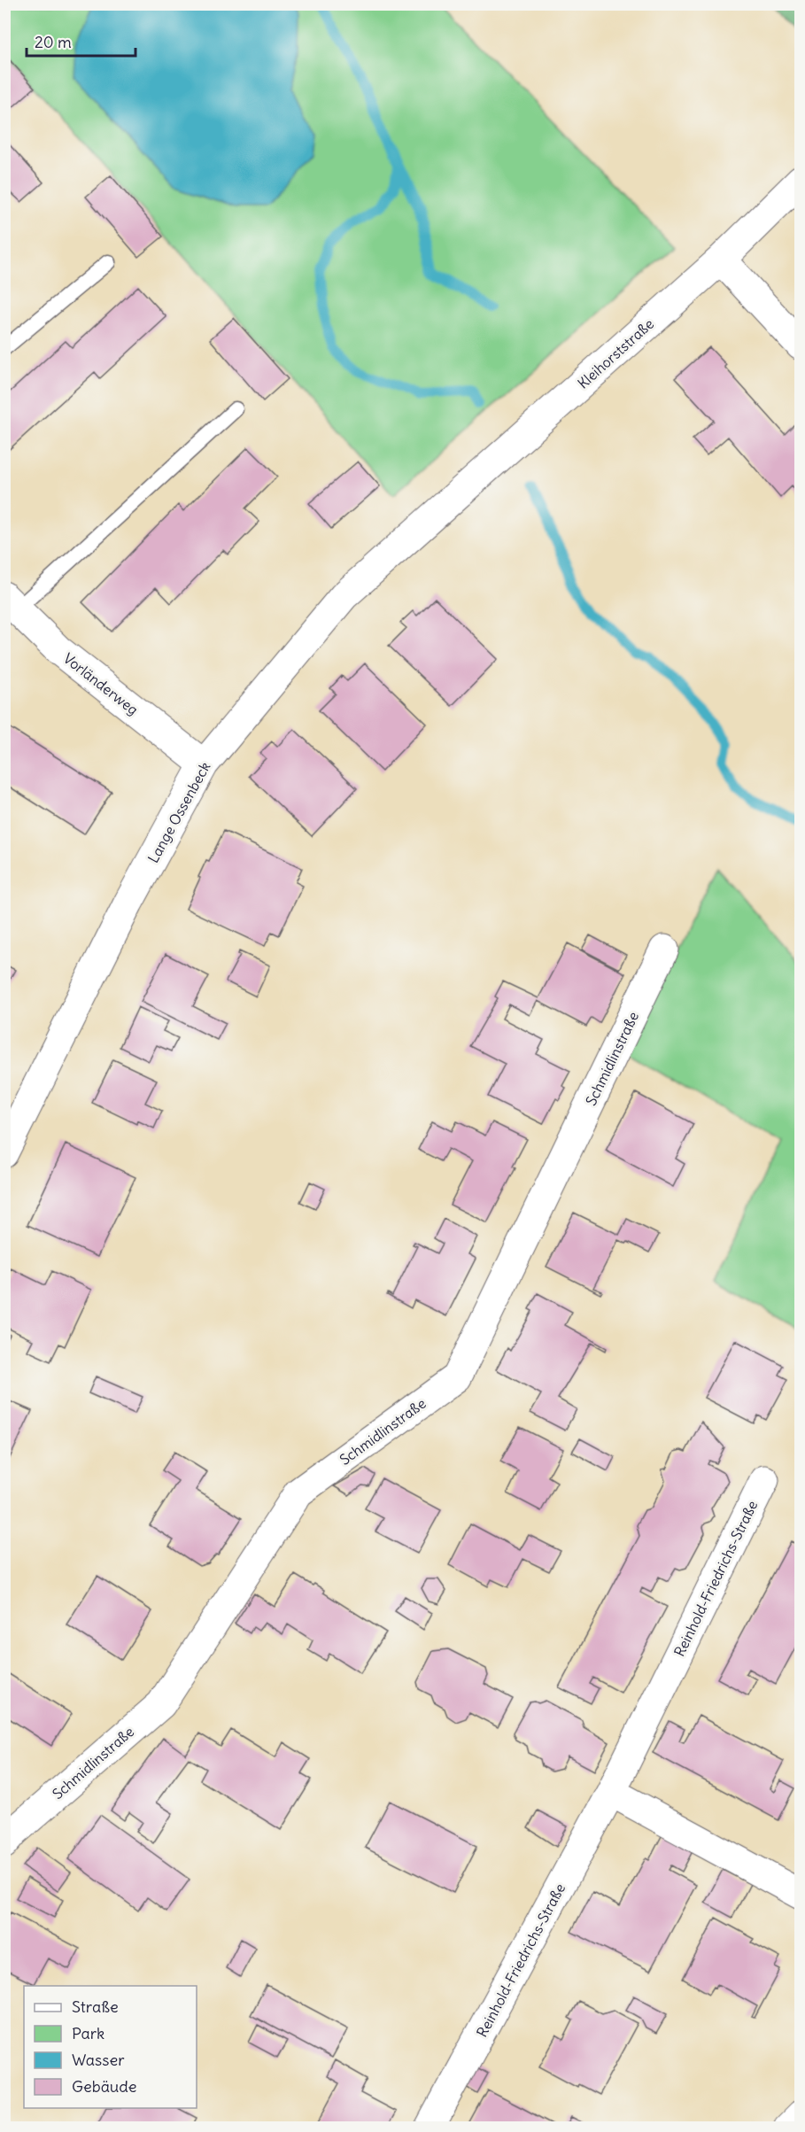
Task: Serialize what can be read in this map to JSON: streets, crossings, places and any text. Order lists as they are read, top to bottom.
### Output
{
  "streets": {
    "street": [
      "Kleihorststraße",
      "Vorländerweg",
      "Lange Ossenbeck",
      "Schmidlinstraße",
      "Reinhold-Friedrichs-Straße"
    ]
  },
  "crossings": [
    ["Kleihorststraße", "Lange Ossenbeck"],
    ["Vorländerweg", "Lange Ossenbeck"]
  ],
  "legend": [
    "Straße",
    "Park",
    "Wasser",
    "Gebäude"
  ],
  "scale_bar": "20 m"
}
